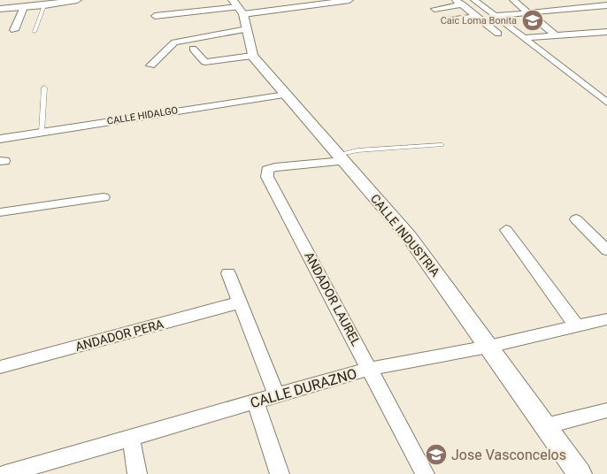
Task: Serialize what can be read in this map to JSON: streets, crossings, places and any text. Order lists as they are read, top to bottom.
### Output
{
  "streets": {
    "street": [
      "CALLE HIDALGO",
      "CALLE INDUSTRIA",
      "ANDADOR LAUREL",
      "ANDADOR PERA",
      "CALLE DURAZNO"
    ]
  },
  "crossings": [
    ["CALLE HIDALGO", "CALLE INDUSTRIA"],
    ["CALLE INDUSTRIA", "ANDADOR LAUREL"],
    ["CALLE INDUSTRIA", "CALLE DURAZNO"],
    ["ANDADOR LAUREL", "CALLE DURAZNO"]
  ],
  "places": {
    "school or university": ["Caic Loma Bonita", "Jose Vasconcelos"]
  }
}
